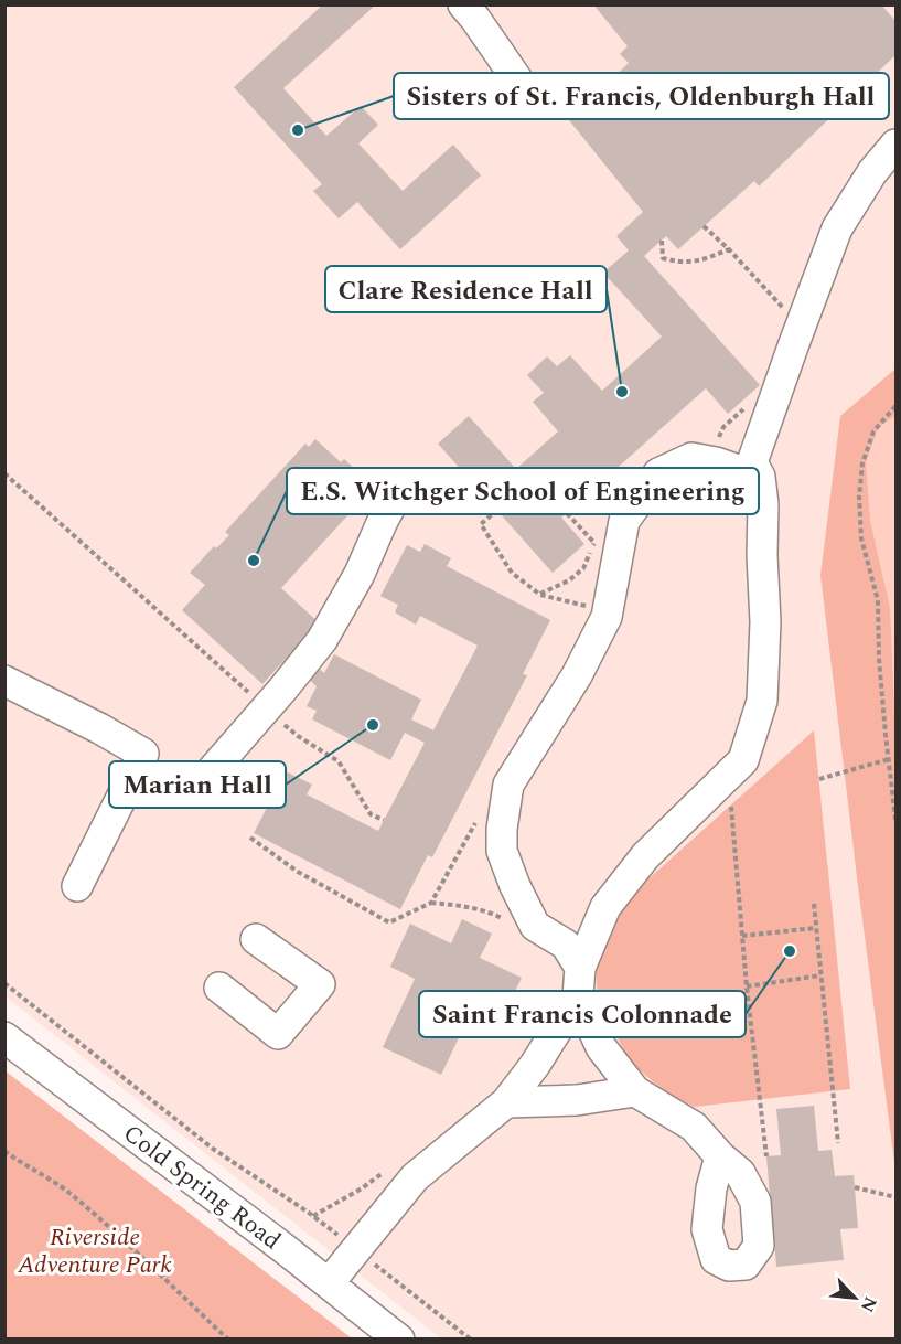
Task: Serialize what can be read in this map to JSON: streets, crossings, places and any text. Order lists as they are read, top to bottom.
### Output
{
  "streets": {
    "street": ["Cold Spring Road"]
  },
  "parks": ["Riverside Adventure Park"],
  "places": [
    "Sisters of St. Francis, Oldenburgh Hall",
    "Clare Residence Hall",
    "E.S. Witchger School of Engineering",
    "Marian Hall",
    "Saint Francis Colonnade"
  ],
  "north": "bottom right"
}
